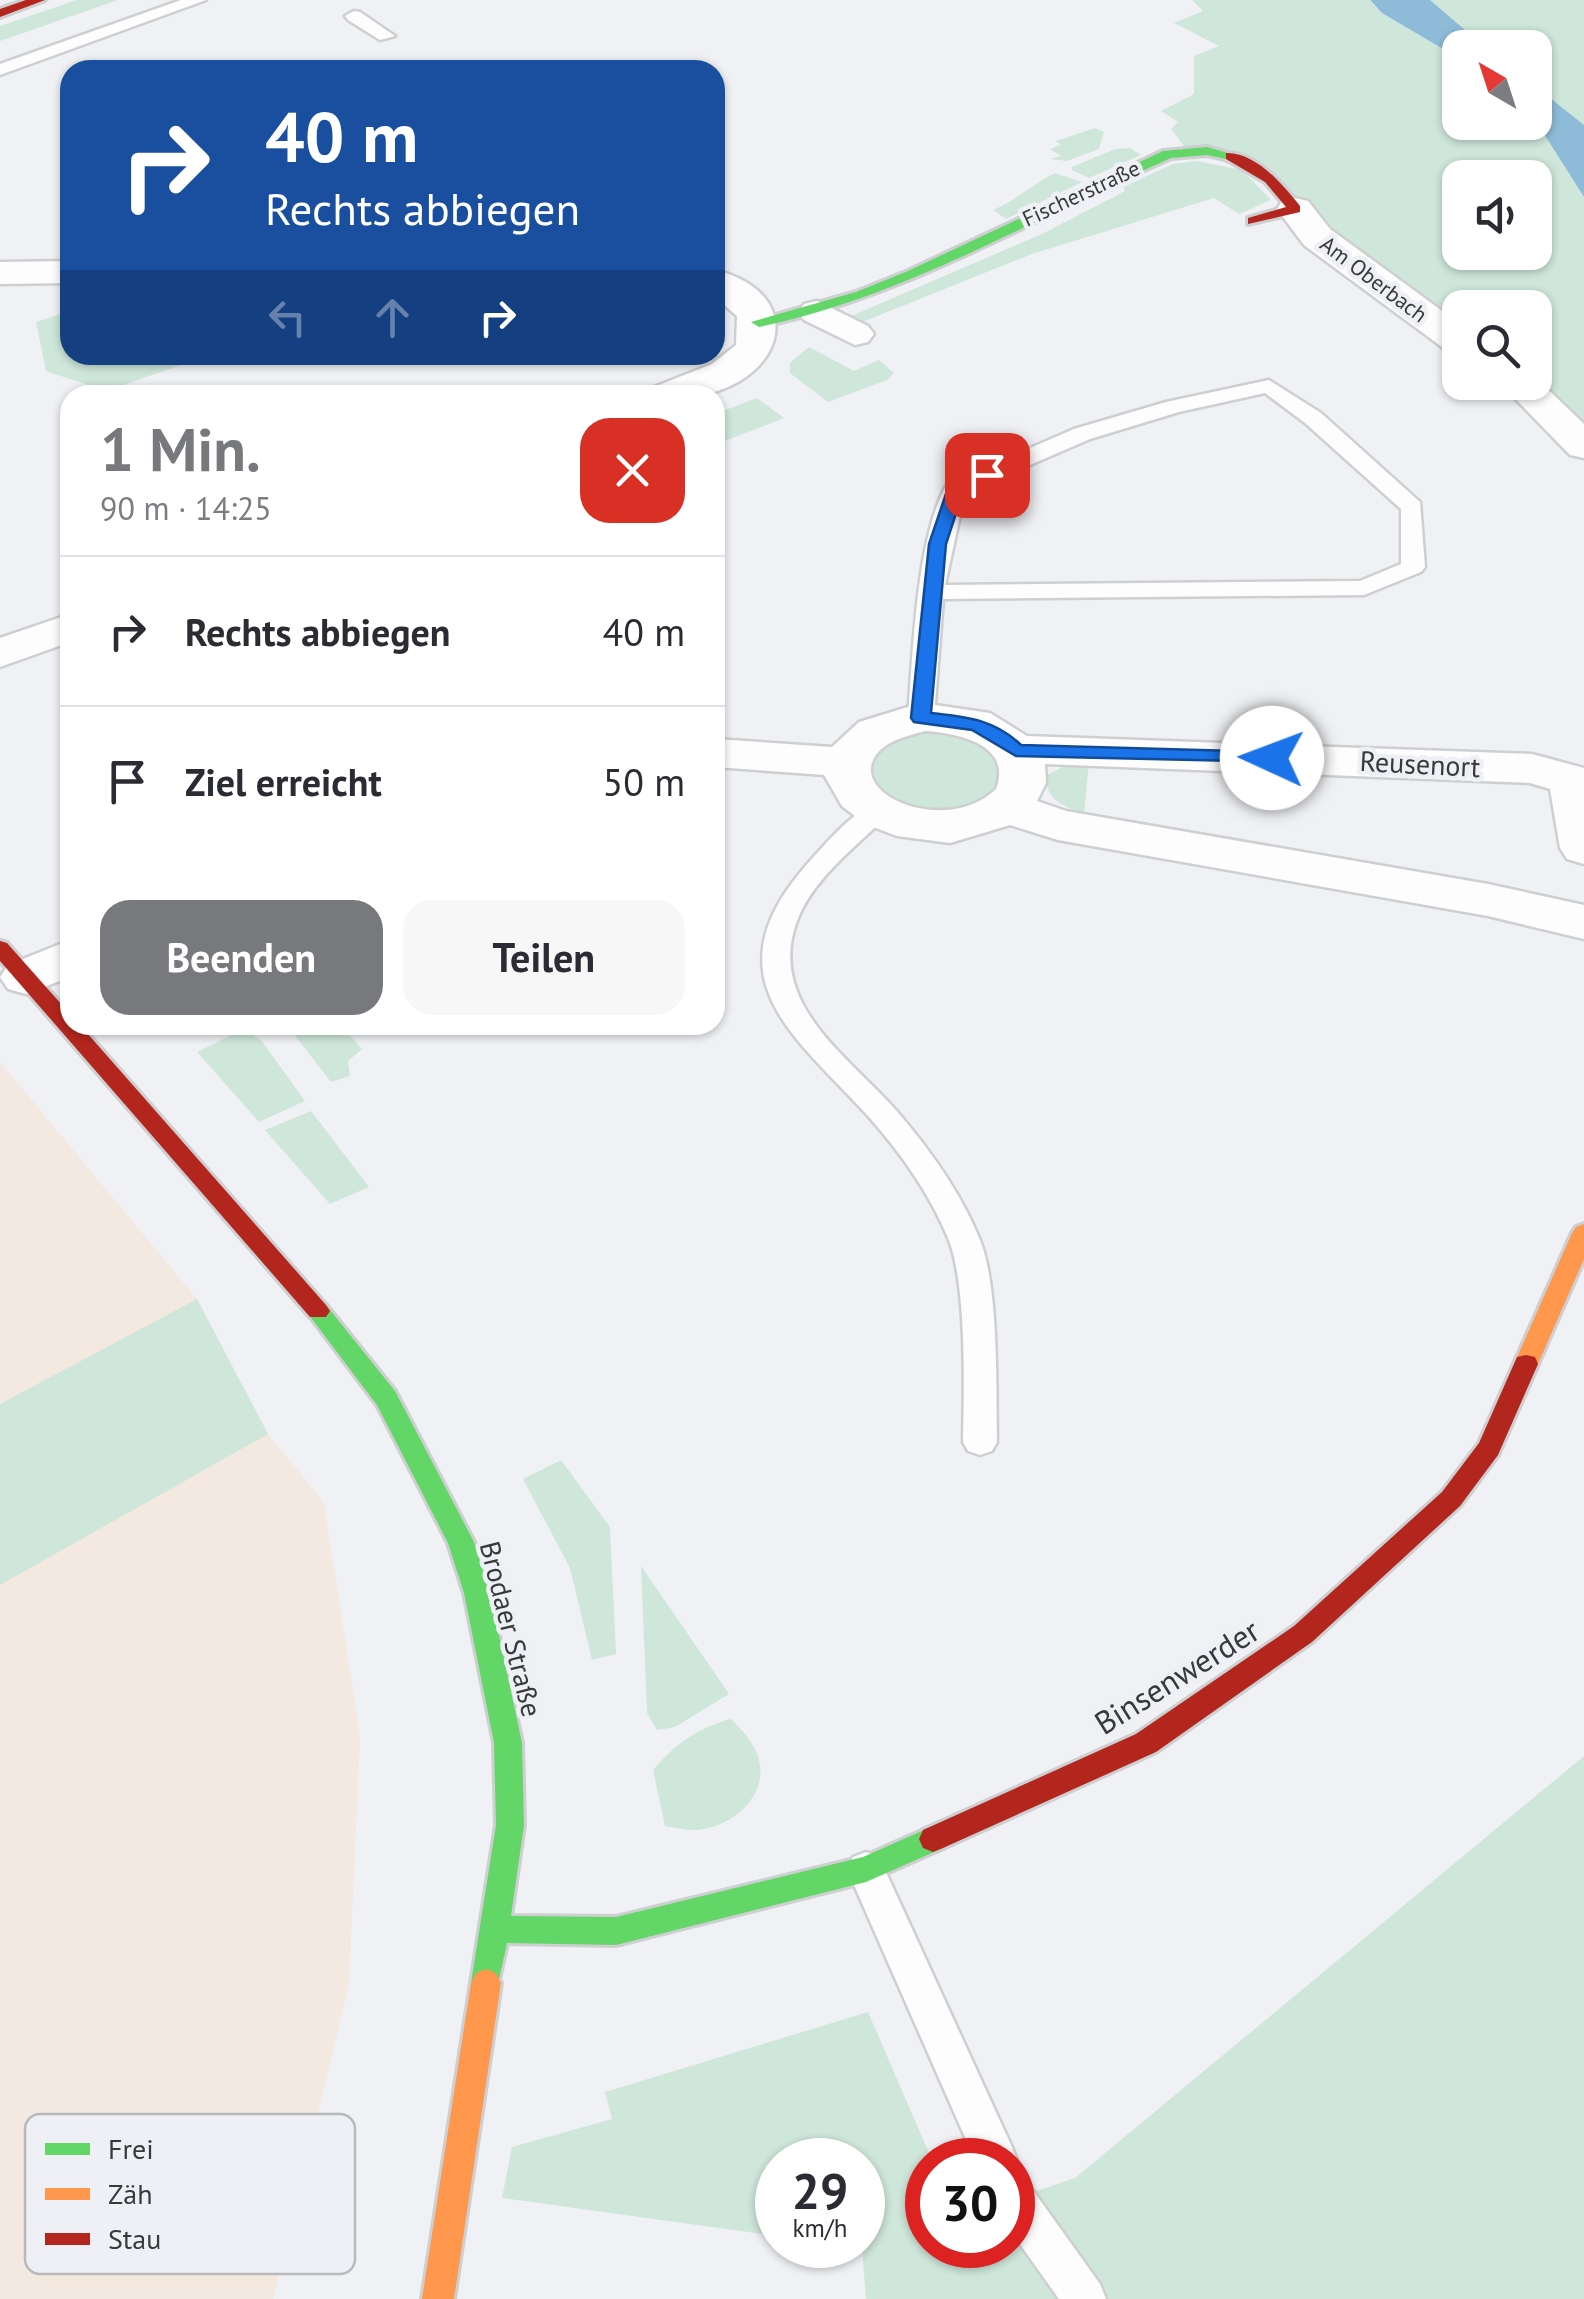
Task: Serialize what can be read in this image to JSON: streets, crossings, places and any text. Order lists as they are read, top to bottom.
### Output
{
  "streets": {
    "street": [
      "Fischerstraße",
      "Am Oberbach",
      "Reusenort",
      "Brodaer Straße",
      "Binsenwerder"
    ]
  },
  "crossings": [
    ["Fischerstraße", "Am Oberbach"],
    ["Brodaer Straße", "Binsenwerder"]
  ],
  "legend": ["Frei", "Zäh", "Stau"],
  "north": "top left",
  "page": {
    "turn": ["40 m", "Rechts abbiegen"],
    "heading": ["1 Min.", "90 m · 14:25"],
    "list": [
      {
        "name": "Rechts abbiegen",
        "value": "40 m"
      },
      {
        "name": "Ziel erreicht",
        "value": "50 m"
      }
    ],
    "buttons": ["Beenden", "Teilen"],
    "speed": "29 km/h",
    "limit": "30"
  }
}
